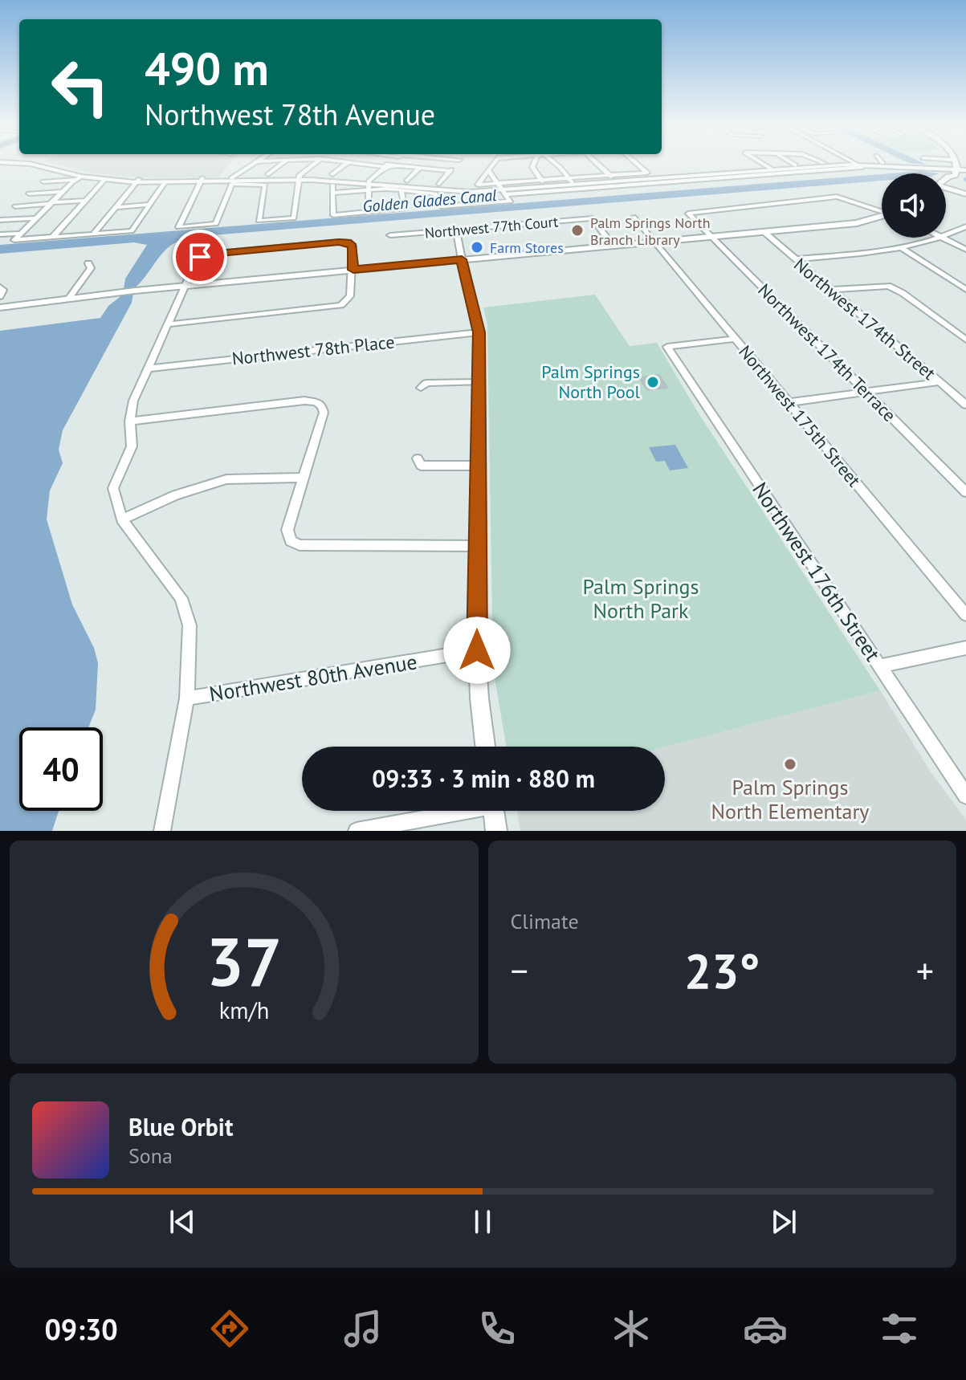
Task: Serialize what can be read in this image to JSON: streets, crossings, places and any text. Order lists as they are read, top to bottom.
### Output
{
  "streets": {
    "street": [
      "Northwest 77th Court",
      "Northwest 174th Street",
      "Northwest 78th Place",
      "Northwest 174th Terrace",
      "Northwest 175th Street",
      "Northwest 176th Street",
      "Northwest 80th Avenue"
    ]
  },
  "crossings": [
    ["Northwest 175th Street", "Northwest 176th Street"]
  ],
  "water": ["Golden Glades Canal"],
  "parks": ["Palm Springs North Park"],
  "places": [
    "Palm Springs North Branch Library",
    "Farm Stores",
    "Palm Springs North Pool",
    "Palm Springs North Elementary"
  ],
  "page": {
    "turn": ["490 m", "Northwest 78th Avenue"],
    "limit": "40",
    "trip": "09:33 · 3 min · 880 m",
    "tile": "Climate",
    "heat": ["−", "23°", "+"],
    "song": ["Blue Orbit", "Sona"],
    "tabs": "09:30",
    "gauge": ["37", "km/h"]
  }
}
